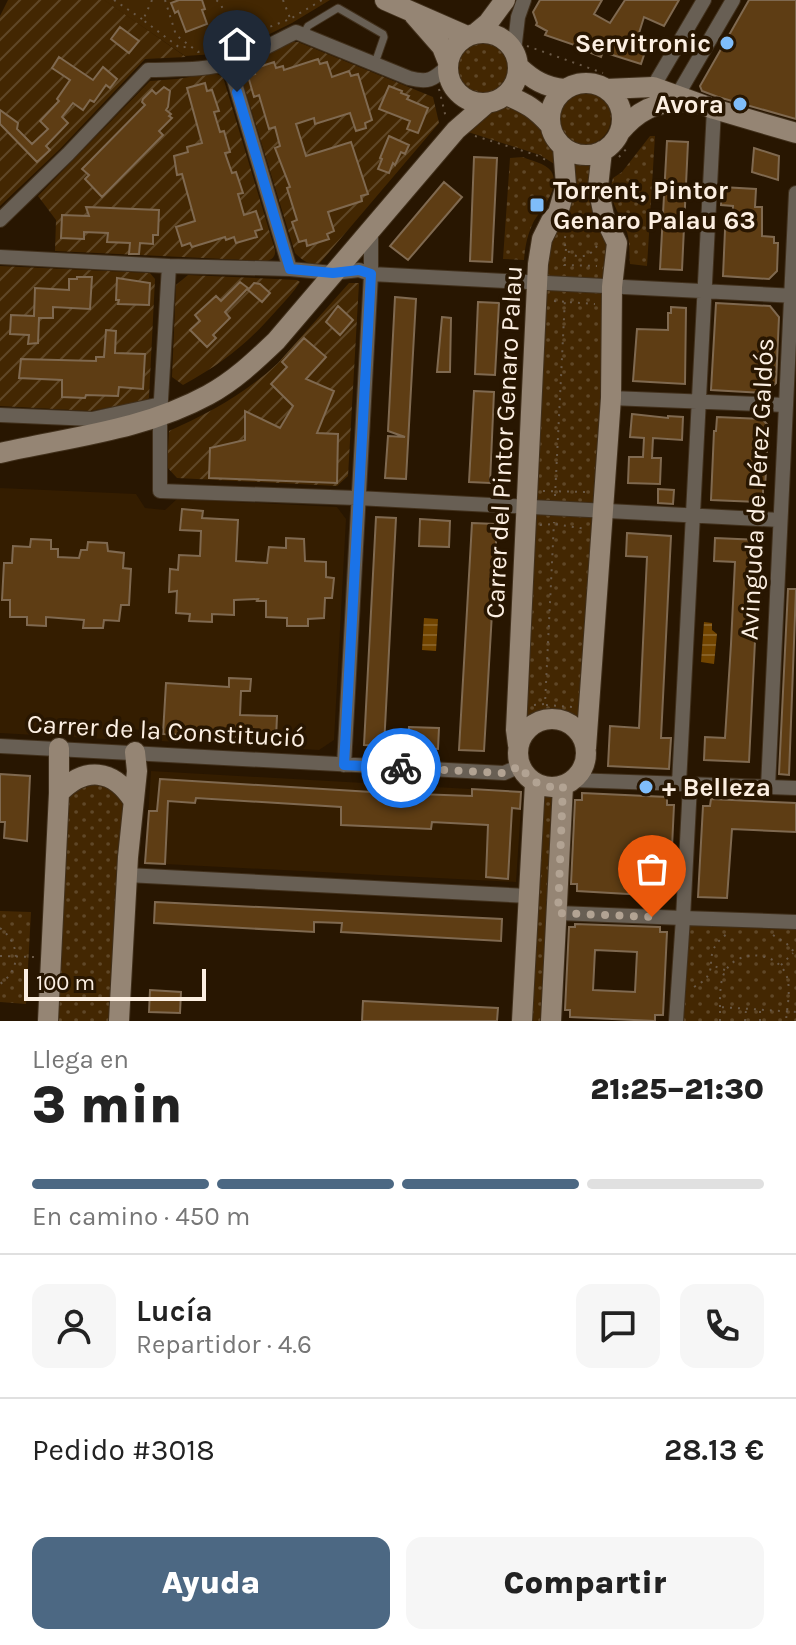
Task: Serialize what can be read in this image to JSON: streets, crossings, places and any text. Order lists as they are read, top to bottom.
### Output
{
  "streets": {
    "street": ["Carrer del Pintor Genaro Palau", "Avinguda de Pérez Galdós", "Carrer de la Constitució"]
  },
  "crossings": [
    ["Carrer del Pintor Genaro Palau", "Carrer de la Constitució"]
  ],
  "places": {
    "other": ["Servitronic", "Avora", "+ Belleza"],
    "transit": ["Torrent, Pintor Genaro Palau 63"]
  },
  "scale_bar": "100 m",
  "page": {
    "scale": "100 m",
    "heading": ["3 min", "Llega en", "21:25–21:30"],
    "panel": [
      "Lucía",
      "Repartidor · 4.6",
      "Pedido #3018",
      "28.13 €"
    ],
    "bar": "En camino · 450 m",
    "buttons": ["Ayuda", "Compartir"]
  }
}
